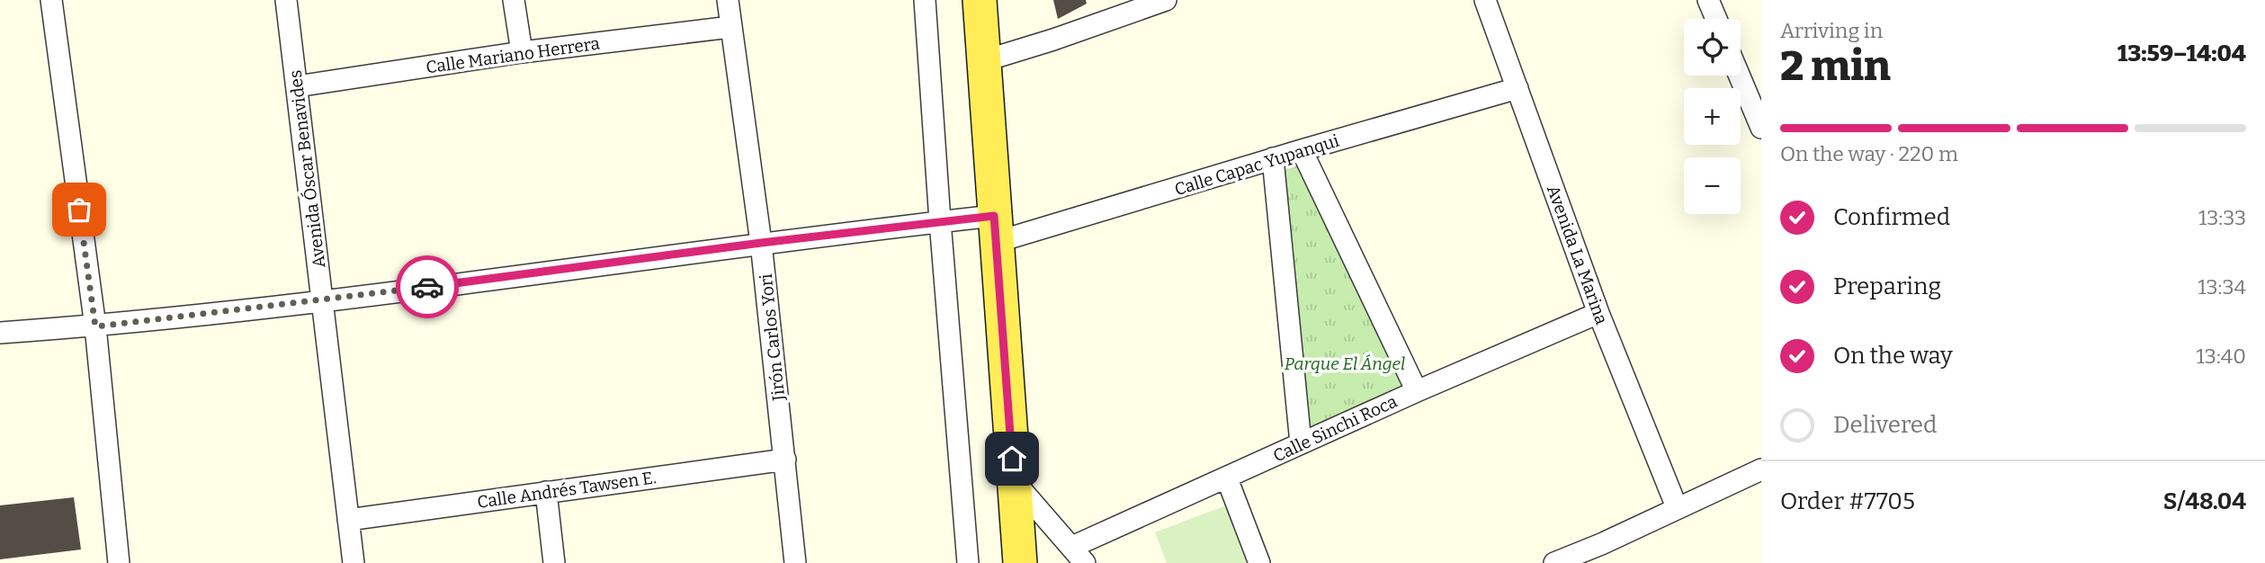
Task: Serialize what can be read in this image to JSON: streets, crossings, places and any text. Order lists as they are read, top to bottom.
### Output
{
  "streets": {
    "street": [
      "Calle Mariano Herrera",
      "Calle Capac Yupanqui",
      "Avenida Óscar Benavides",
      "Avenida La Marina",
      "Jirón Carlos Yori",
      "Calle Sinchi Roca",
      "Calle Andrés Tawsen E."
    ]
  },
  "crossings": [
    ["Calle Mariano Herrera", "Avenida Óscar Benavides"],
    ["Calle Mariano Herrera", "Jirón Carlos Yori"],
    ["Calle Capac Yupanqui", "Avenida Óscar Benavides"],
    ["Calle Capac Yupanqui", "Avenida La Marina"],
    ["Calle Capac Yupanqui", "Jirón Carlos Yori"],
    ["Avenida Óscar Benavides", "Calle Andrés Tawsen E."],
    ["Avenida La Marina", "Calle Sinchi Roca"],
    ["Jirón Carlos Yori", "Calle Andrés Tawsen E."]
  ],
  "parks": ["Parque El Ángel"],
  "page": {
    "heading": ["2 min", "Arriving in", "13:59–14:04"],
    "panel": ["Order #7705", "S/48.04"],
    "map_buttons": ["+", "−"],
    "bar": "On the way · 220 m",
    "list": [
      ["Confirmed", "13:33"],
      ["Preparing", "13:34"],
      ["On the way", "13:40"],
      "Delivered"
    ]
  }
}
